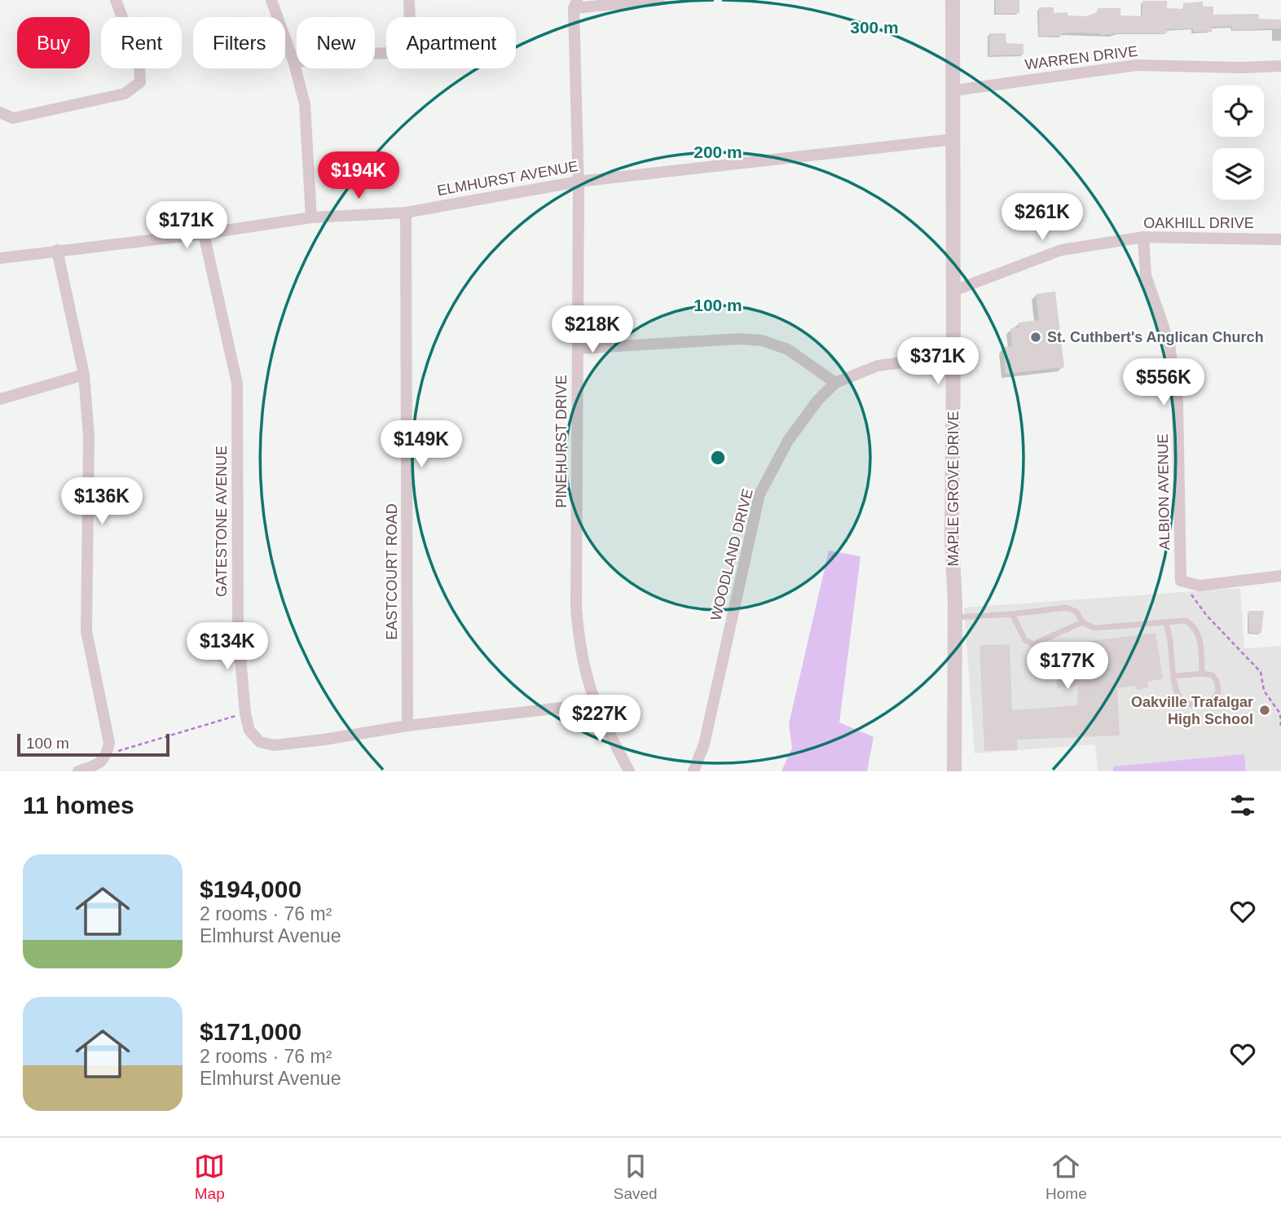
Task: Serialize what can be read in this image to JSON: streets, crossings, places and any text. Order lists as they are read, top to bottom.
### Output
{
  "streets": {
    "street": [
      "WARREN DRIVE",
      "ELMHURST AVENUE",
      "OAKHILL DRIVE",
      "PINEHURST DRIVE",
      "MAPLE GROVE DRIVE",
      "ALBION AVENUE",
      "GATESTONE AVENUE",
      "WOODLAND DRIVE",
      "EASTCOURT ROAD"
    ]
  },
  "crossings": [
    ["WARREN DRIVE", "MAPLE GROVE DRIVE"],
    ["ELMHURST AVENUE", "PINEHURST DRIVE"],
    ["ELMHURST AVENUE", "MAPLE GROVE DRIVE"],
    ["ELMHURST AVENUE", "GATESTONE AVENUE"],
    ["ELMHURST AVENUE", "EASTCOURT ROAD"],
    ["OAKHILL DRIVE", "MAPLE GROVE DRIVE"],
    ["OAKHILL DRIVE", "ALBION AVENUE"],
    ["PINEHURST DRIVE", "GATESTONE AVENUE"],
    ["MAPLE GROVE DRIVE", "WOODLAND DRIVE"],
    ["GATESTONE AVENUE", "EASTCOURT ROAD"]
  ],
  "places": ["St. Cuthbert's Anglican Church", "Oakville Trafalgar High School"],
  "scale_bar": "100 m",
  "page": {
    "chip": [
      "Buy",
      "Rent",
      "Filters",
      "New",
      "Apartment"
    ],
    "price": [
      "$194K",
      "$261K",
      "$171K",
      "$218K",
      "$371K",
      "$556K",
      "$149K",
      "$136K",
      "$134K",
      "$177K",
      "$227K"
    ],
    "scale": "100 m",
    "heading": "11 homes",
    "list": [
      {
        "name": "$194,000",
        "note": "2 rooms · 76 m² · Elmhurst Avenue"
      },
      {
        "name": "$171,000",
        "note": "2 rooms · 76 m² · Elmhurst Avenue"
      }
    ],
    "tabs": ["Map", "Saved", "Home"]
  },
  "rings": ["300 m", "200 m", "100 m"]
}
